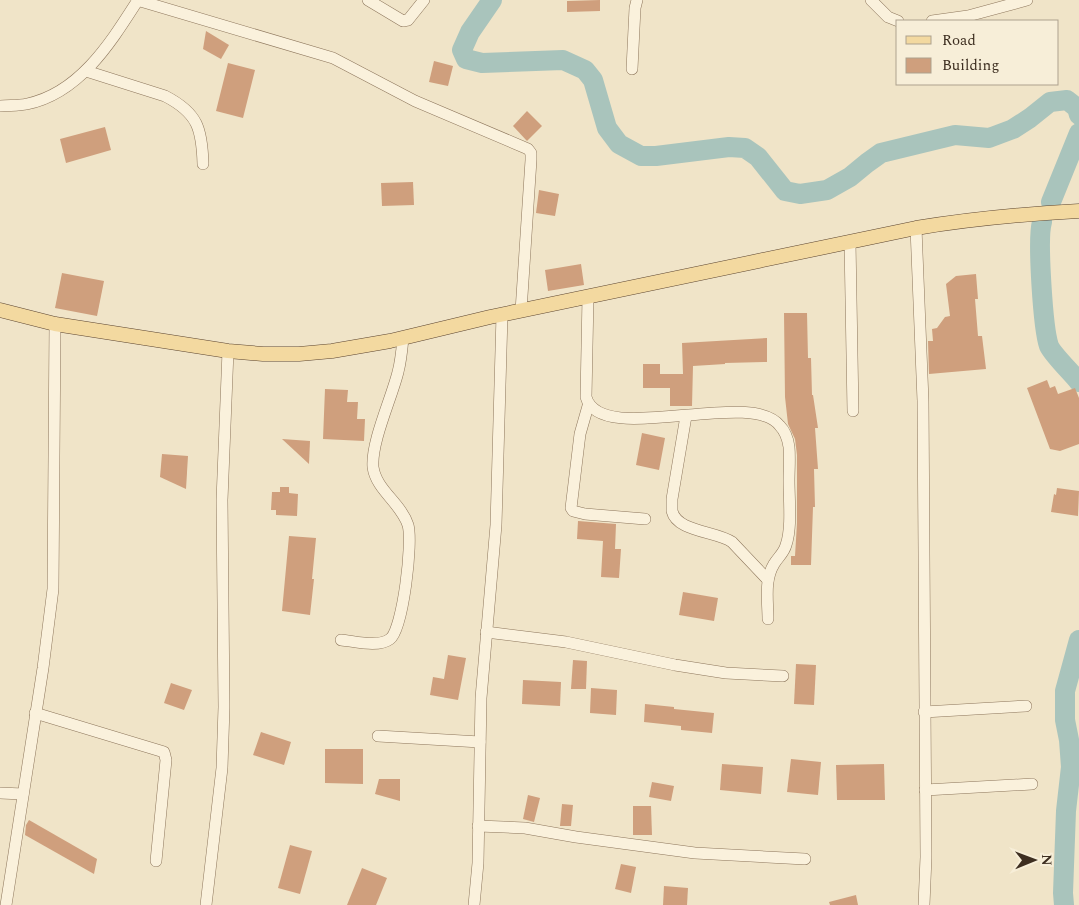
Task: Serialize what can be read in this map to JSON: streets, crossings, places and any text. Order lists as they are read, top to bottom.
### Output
{
  "legend": ["Road", "Building"],
  "north": "right"
}
